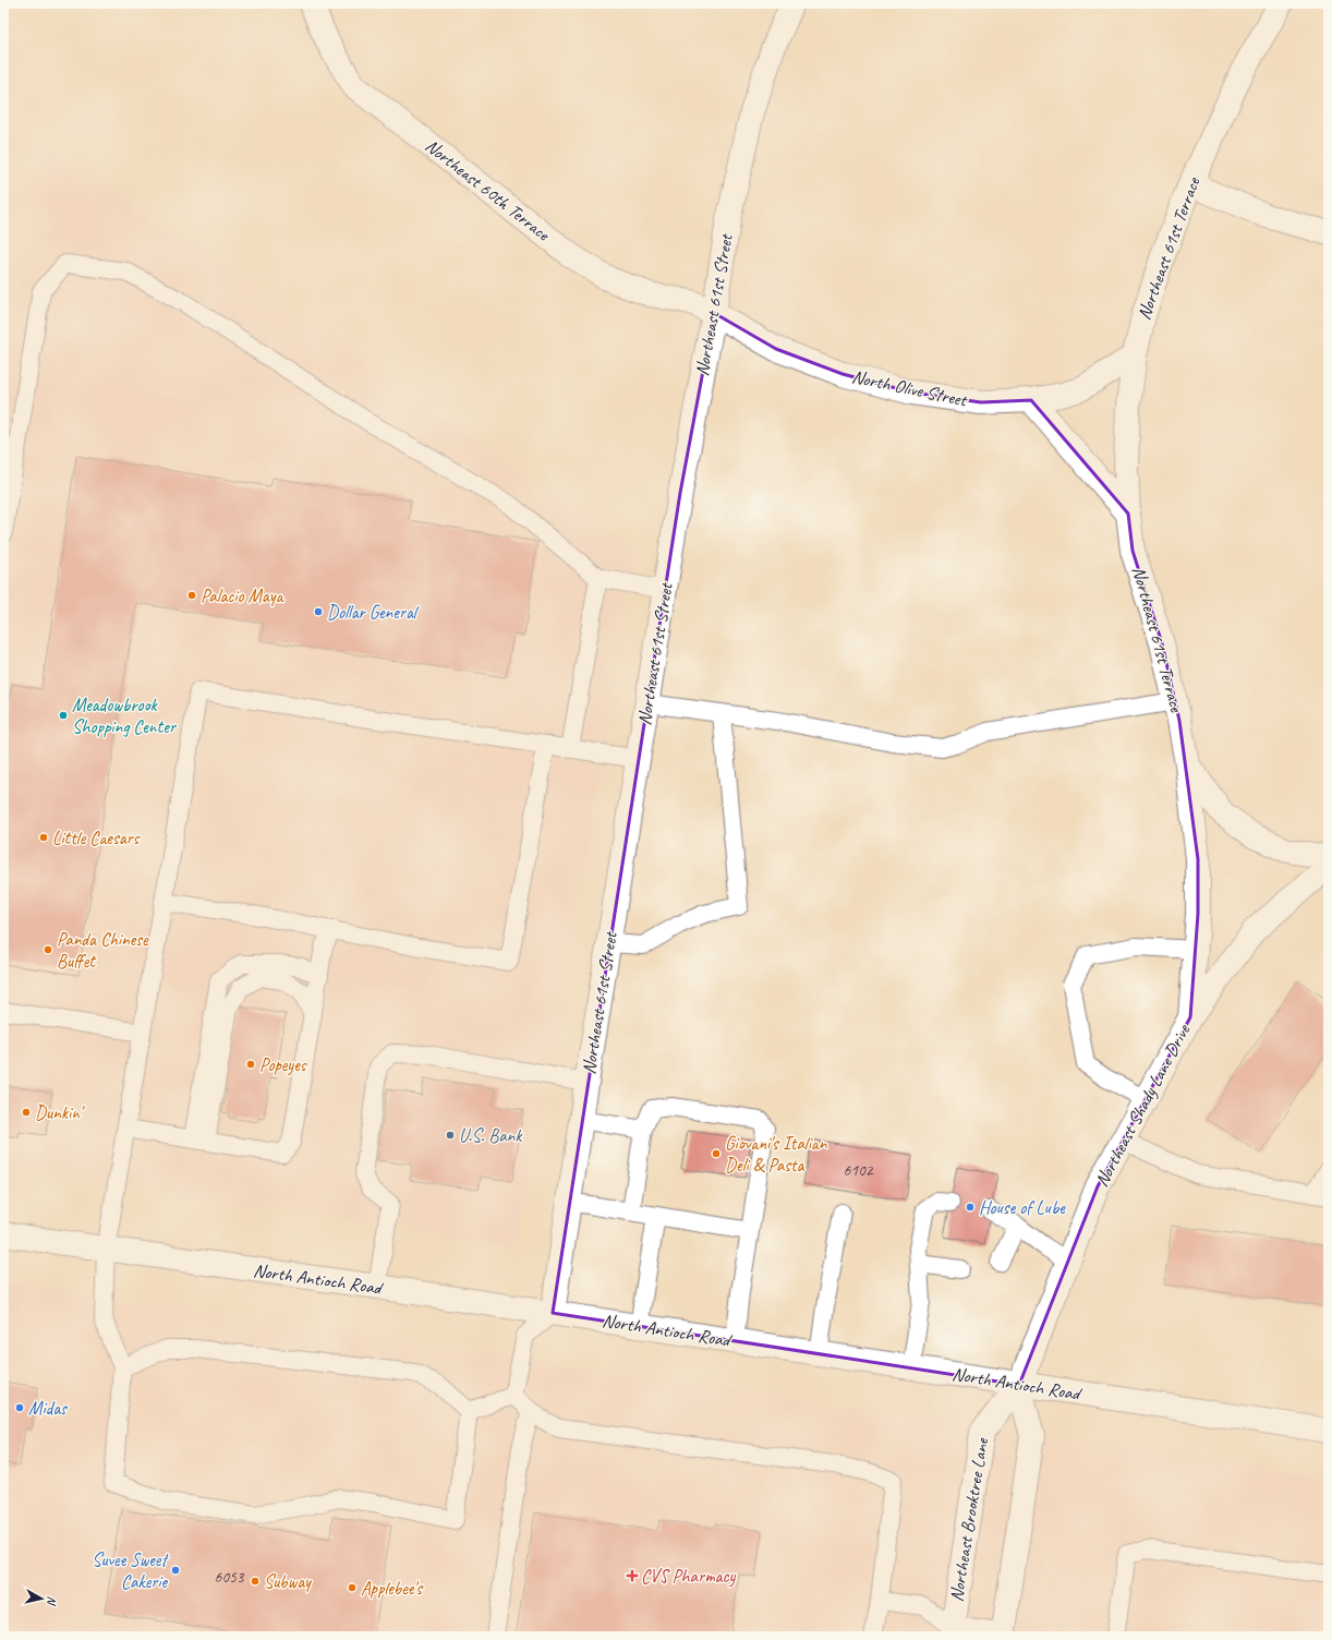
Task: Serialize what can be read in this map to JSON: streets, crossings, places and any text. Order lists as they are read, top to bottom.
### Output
{
  "streets": {
    "street": [
      "Northeast 60th Terrace",
      "Northeast 61st Terrace",
      "Northeast 61st Street",
      "North Olive Street",
      "Northeast Shady Lane Drive",
      "North Antioch Road",
      "Northeast Brooktree Lane"
    ]
  },
  "crossings": [
    ["Northeast 60th Terrace", "Northeast 61st Street"],
    ["Northeast 60th Terrace", "North Olive Street"],
    ["Northeast 61st Terrace", "North Olive Street"],
    ["Northeast 61st Terrace", "Northeast Shady Lane Drive"],
    ["Northeast 61st Street", "North Olive Street"],
    ["Northeast 61st Street", "North Antioch Road"],
    ["Northeast Shady Lane Drive", "North Antioch Road"],
    ["Northeast Shady Lane Drive", "Northeast Brooktree Lane"],
    ["North Antioch Road", "Northeast Brooktree Lane"]
  ],
  "places": {
    "other": [
      "Palacio Maya",
      "Dollar General",
      "Meadowbrook Shopping Center",
      "Little Caesars",
      "Panda Chinese Buffet",
      "Popeyes",
      "Dunkin'",
      "U.S. Bank",
      "Giovani's Italian Deli & Pasta",
      "House of Lube",
      "Midas",
      "Suvee Sweet Cakerie",
      "Subway",
      "Applebee's"
    ],
    "health": ["CVS Pharmacy"]
  },
  "house_numbers": ["6102", "6053"],
  "north": "right"
}
